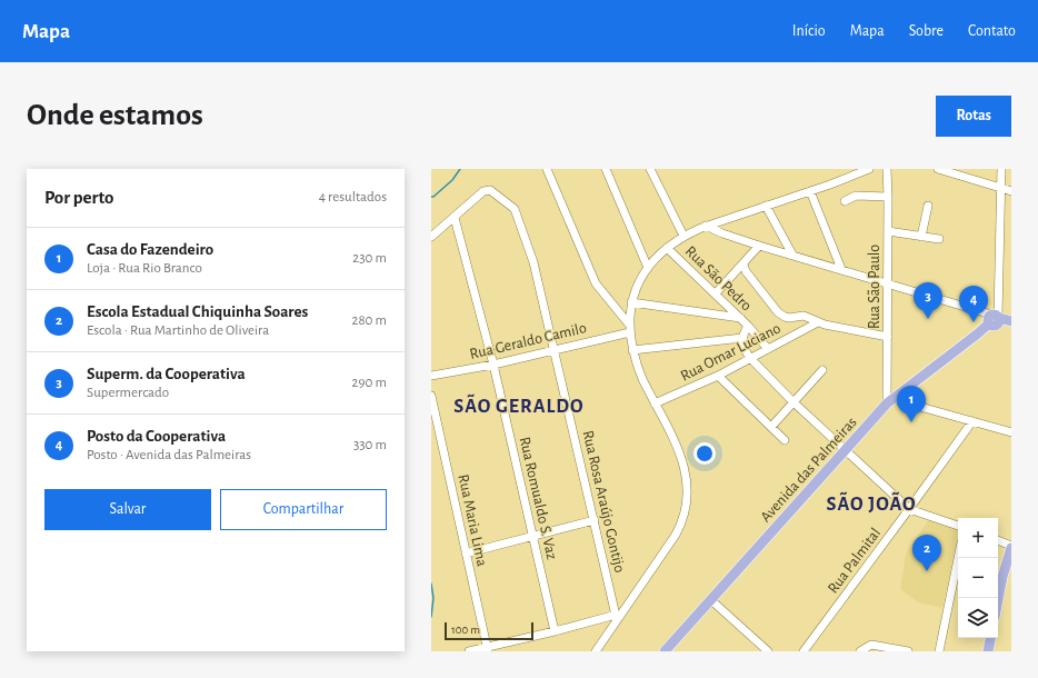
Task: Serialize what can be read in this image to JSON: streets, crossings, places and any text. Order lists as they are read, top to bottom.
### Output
{
  "streets": {
    "main road": ["Avenida das Palmeiras"],
    "street": [
      "Rua São Pedro",
      "Rua São Paulo",
      "Rua Geraldo Camilo",
      "Rua Omar Luciano",
      "Rua Romualdo S. Vaz",
      "Rua Rosa Araújo Gontijo",
      "Rua Maria Lima",
      "Rua Palmital"
    ]
  },
  "crossings": [
    ["Rua São Pedro", "Rua Omar Luciano"],
    ["Rua São Paulo", "Avenida das Palmeiras"],
    ["Rua Geraldo Camilo", "Rua Romualdo S. Vaz"],
    ["Rua Geraldo Camilo", "Rua Rosa Araújo Gontijo"],
    ["Rua Romualdo S. Vaz", "Rua Rosa Araújo Gontijo"]
  ],
  "districts": ["SÃO GERALDO", "SÃO JOÃO"],
  "scale_bar": "100 m",
  "page": {
    "header": "Mapa",
    "nav": [
      "Início",
      "Mapa",
      "Sobre",
      "Contato"
    ],
    "buttons": [
      "Rotas",
      ["Salvar", "Compartilhar"]
    ],
    "title": "Onde estamos",
    "heading": ["Por perto", "4 resultados"],
    "list": [
      {
        "mark": "1",
        "name": "Casa do Fazendeiro",
        "note": "Loja · Rua Rio Branco",
        "value": "230 m"
      },
      {
        "mark": "2",
        "name": "Escola Estadual Chiquinha Soares",
        "note": "Escola · Rua Martinho de Oliveira",
        "value": "280 m"
      },
      {
        "mark": "3",
        "name": "Superm. da Cooperativa",
        "note": "Supermercado",
        "value": "290 m"
      },
      {
        "mark": "4",
        "name": "Posto da Cooperativa",
        "note": "Posto · Avenida das Palmeiras",
        "value": "330 m"
      }
    ],
    "pins": [
      "3",
      "4",
      "1",
      "2"
    ],
    "map_buttons": ["+", "−"],
    "scale": "100 m"
  }
}
